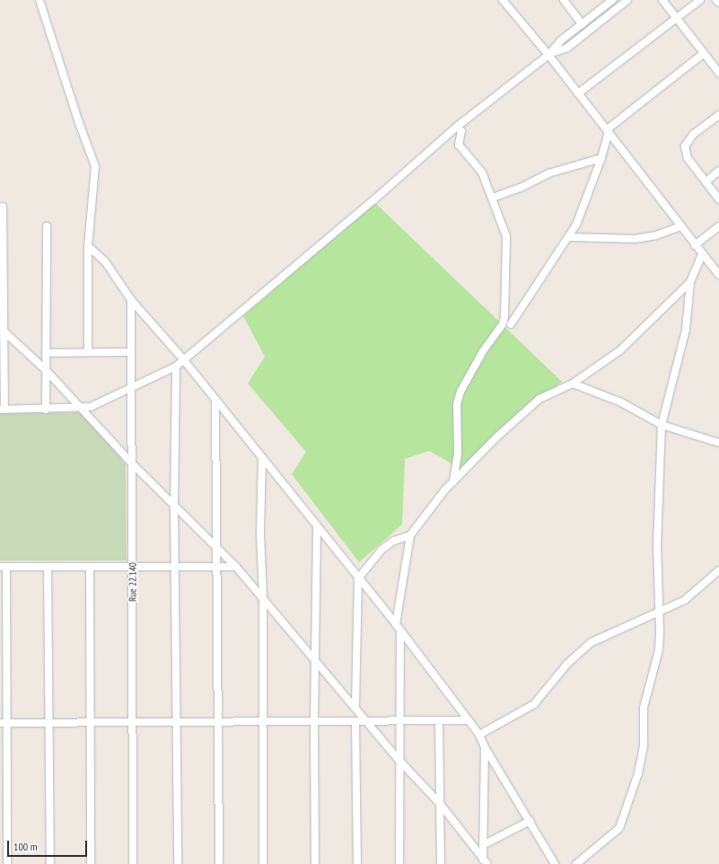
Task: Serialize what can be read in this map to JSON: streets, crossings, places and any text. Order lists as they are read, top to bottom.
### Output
{
  "streets": {
    "street": ["Rue 22.140"]
  },
  "scale_bar": "100 m"
}
